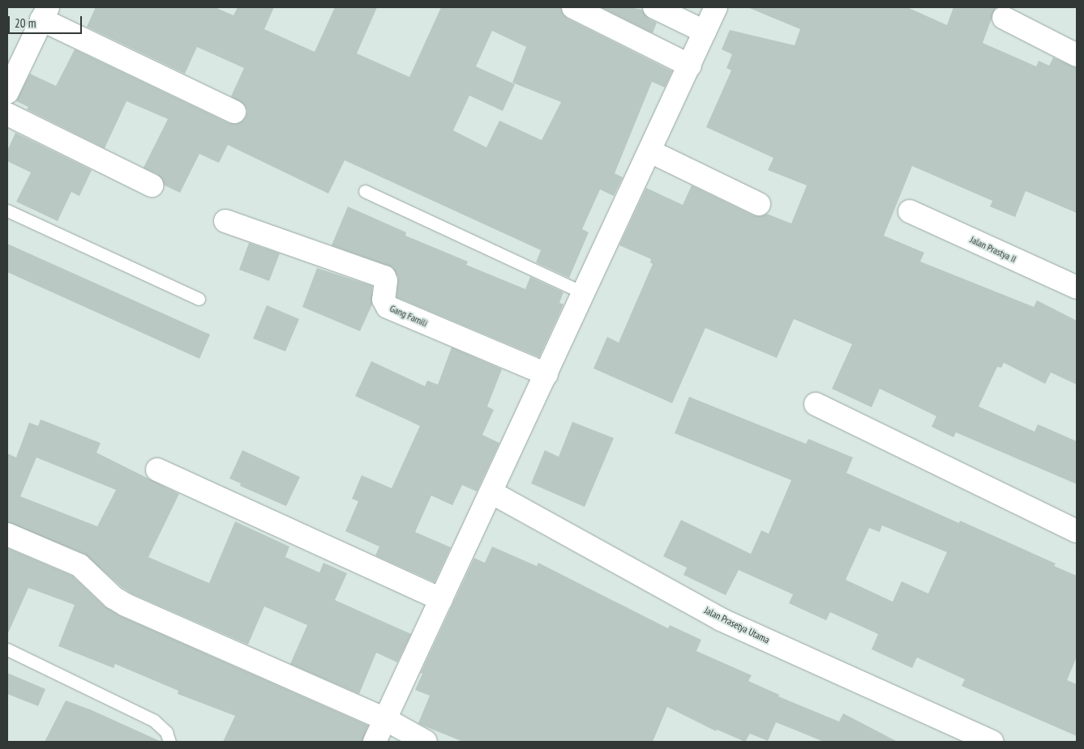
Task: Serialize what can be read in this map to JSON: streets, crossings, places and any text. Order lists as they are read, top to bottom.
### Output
{
  "streets": {
    "street": ["Jalan Prastya II", "Gang Famili", "Jalan Prasetya Utama"]
  },
  "scale_bar": "20 m"
}
